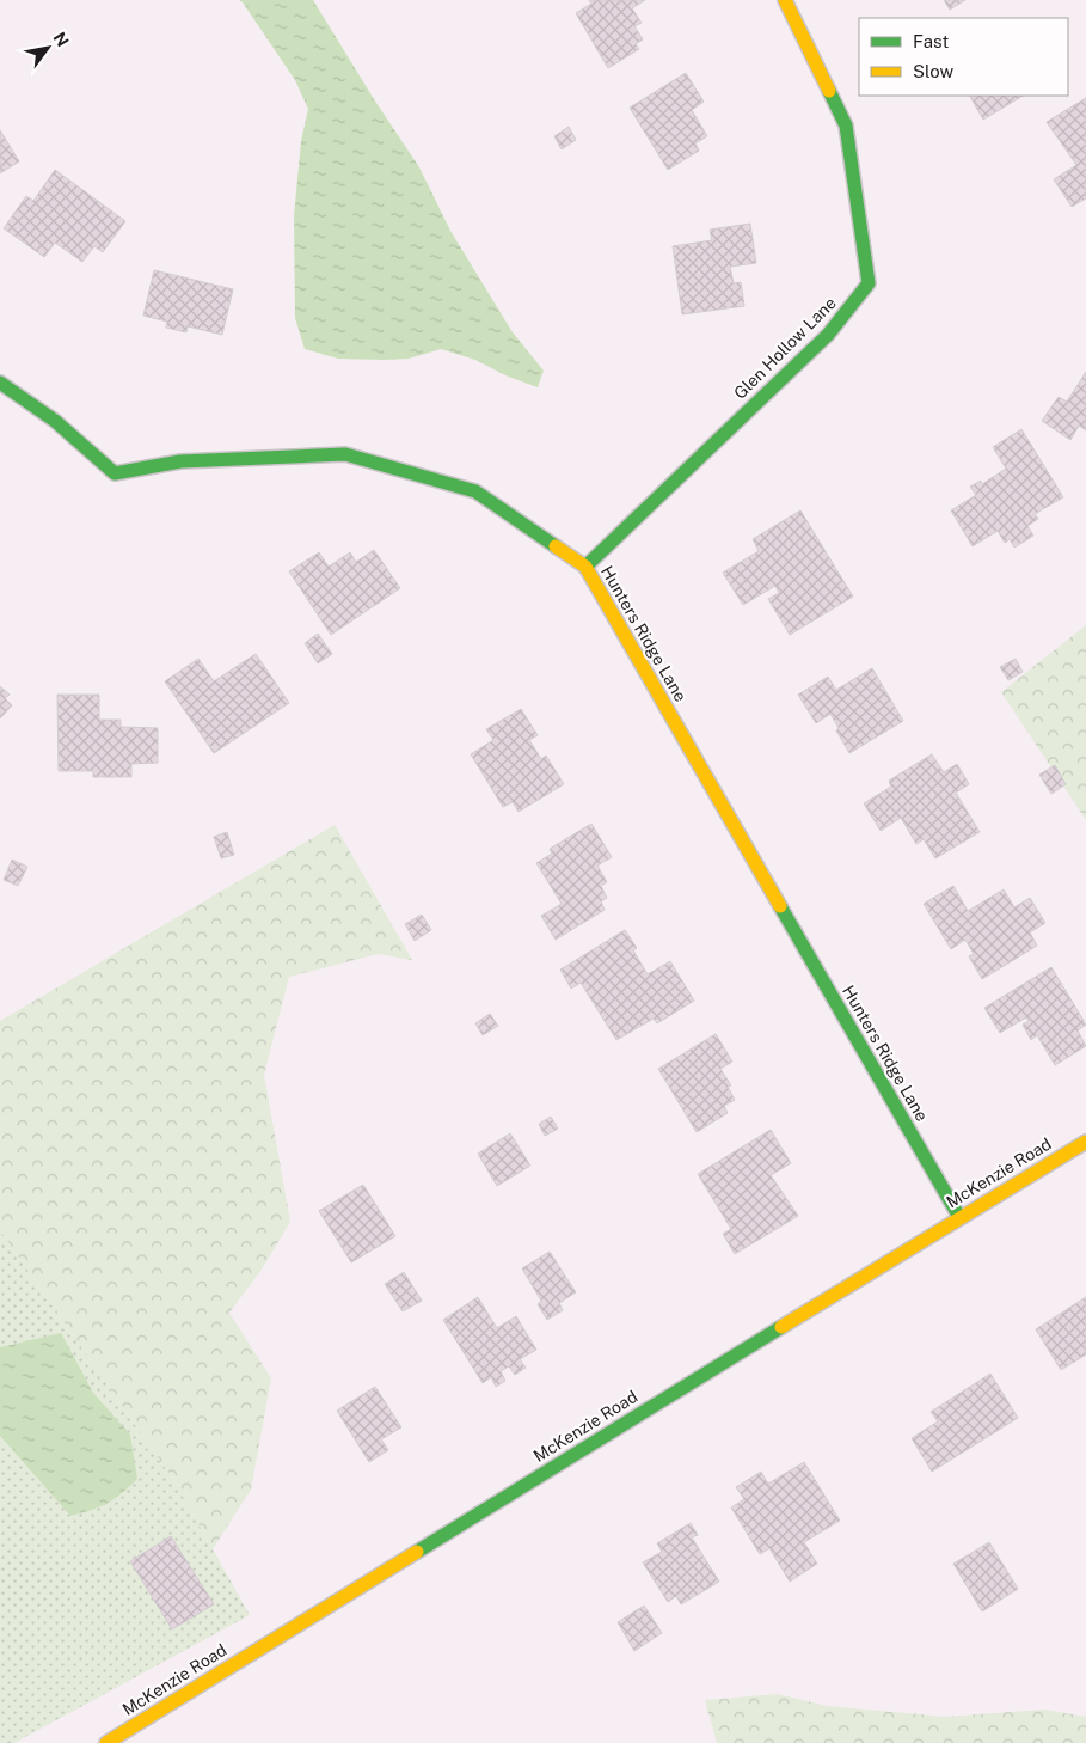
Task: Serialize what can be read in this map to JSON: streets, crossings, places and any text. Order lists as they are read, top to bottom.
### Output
{
  "streets": {
    "street": ["Glen Hollow Lane", "Hunters Ridge Lane", "McKenzie Road"]
  },
  "crossings": [
    ["Glen Hollow Lane", "Hunters Ridge Lane"],
    ["Hunters Ridge Lane", "McKenzie Road"]
  ],
  "legend": ["Fast", "Slow"],
  "north": "top right"
}
